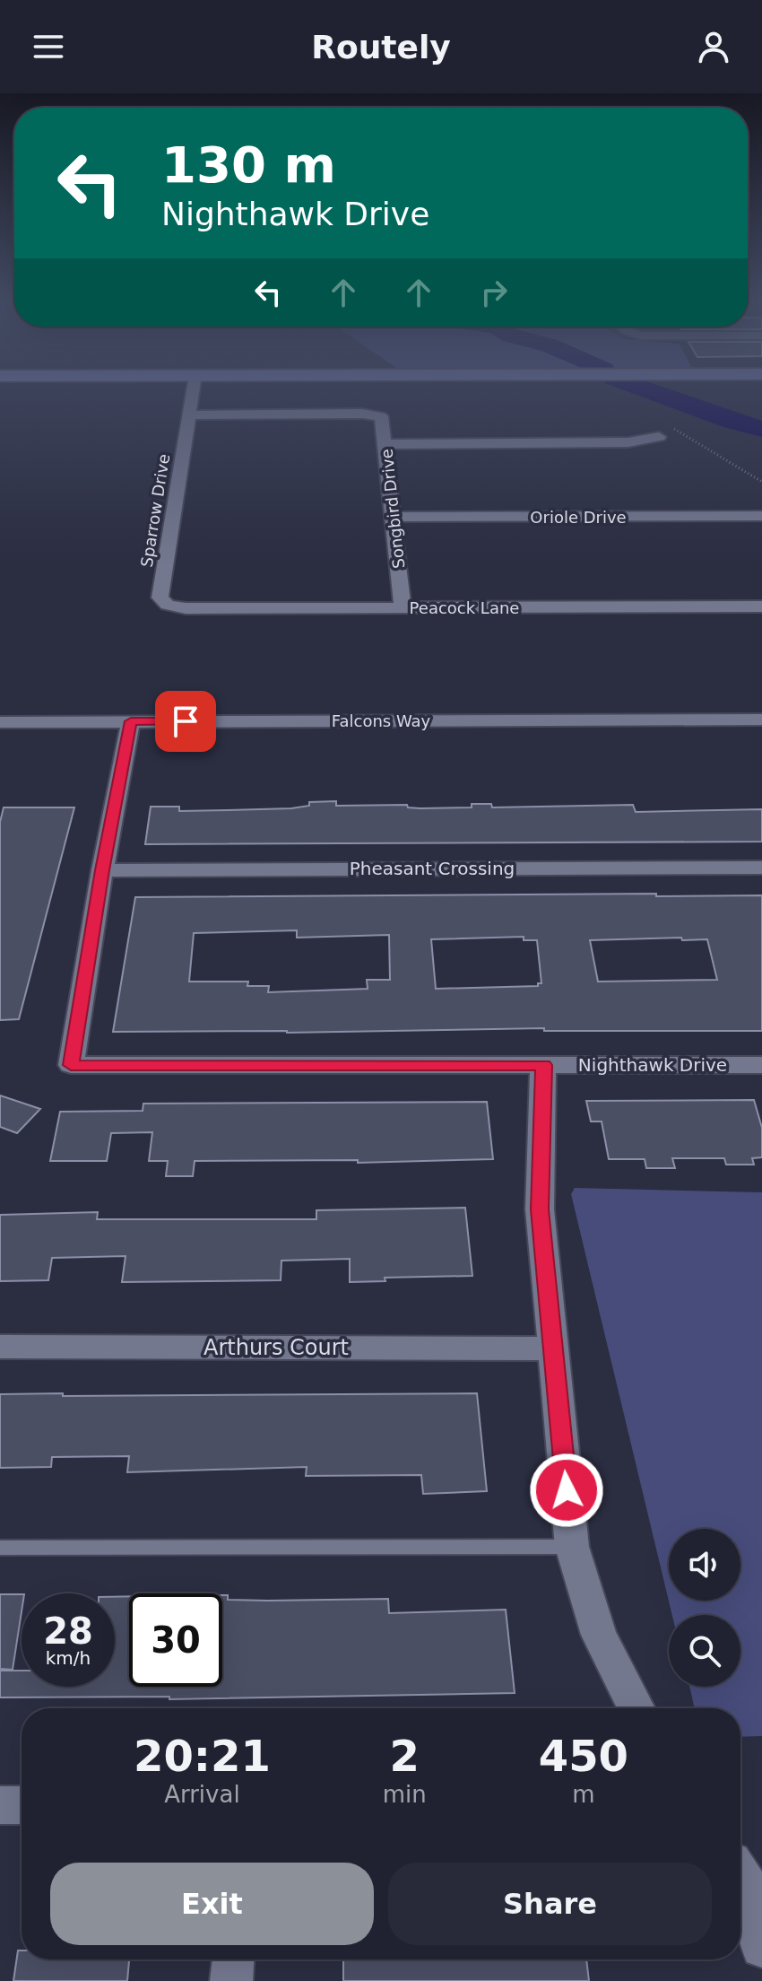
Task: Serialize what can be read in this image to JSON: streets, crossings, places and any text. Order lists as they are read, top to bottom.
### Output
{
  "streets": {
    "street": [
      "Songbird Drive",
      "Sparrow Drive",
      "Oriole Drive",
      "Peacock Lane",
      "Falcons Way",
      "Pheasant Crossing",
      "Nighthawk Drive",
      "Arthurs Court"
    ]
  },
  "crossings": [
    ["Songbird Drive", "Sparrow Drive"],
    ["Songbird Drive", "Oriole Drive"],
    ["Songbird Drive", "Peacock Lane"],
    ["Sparrow Drive", "Peacock Lane"],
    ["Pheasant Crossing", "Nighthawk Drive"]
  ],
  "page": {
    "header": "Routely",
    "turn": ["130 m", "Nighthawk Drive"],
    "speed": "28 km/h",
    "limit": "30",
    "eta": [
      "20:21",
      "Arrival",
      "2",
      "min",
      "450",
      "m"
    ],
    "buttons": ["Exit", "Share"]
  }
}
